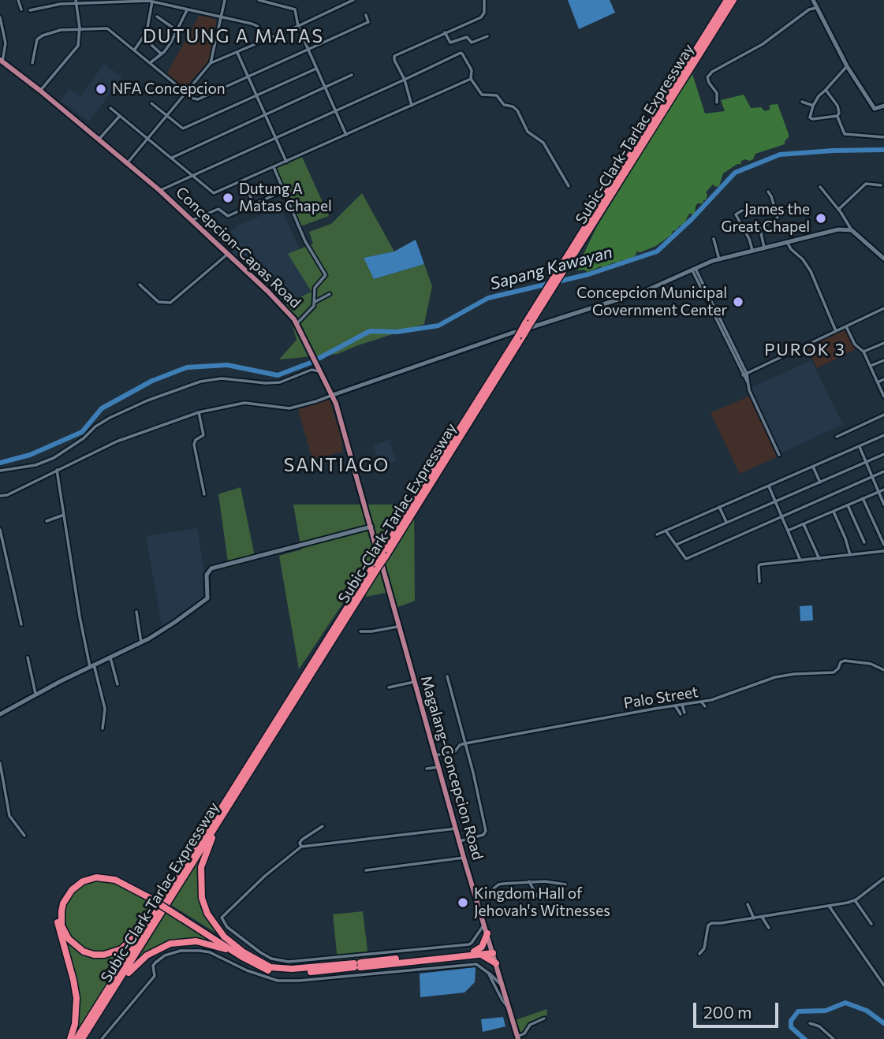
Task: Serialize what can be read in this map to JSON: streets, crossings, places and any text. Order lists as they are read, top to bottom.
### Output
{
  "streets": {
    "highway": ["Subic-Clark-Tarlac Expressway"],
    "main road": ["Concepcion-Capas Road", "Magalang-Concepcion Road"],
    "street": ["Palo Street"]
  },
  "crossings": [
    ["Subic-Clark-Tarlac Expressway", "Magalang-Concepcion Road"],
    ["Palo Street", "Magalang-Concepcion Road"]
  ],
  "districts": ["DUTUNG A MATAS", "PUROK 3", "SANTIAGO"],
  "water": ["Sapang Kawayan"],
  "places": [
    "NFA Concepcion",
    "Dutung A Matas Chapel",
    "James the Great Chapel",
    "Concepcion Municipal Government Center",
    "Kingdom Hall of Jehovah's Witnesses"
  ],
  "scale_bar": "200 m"
}
